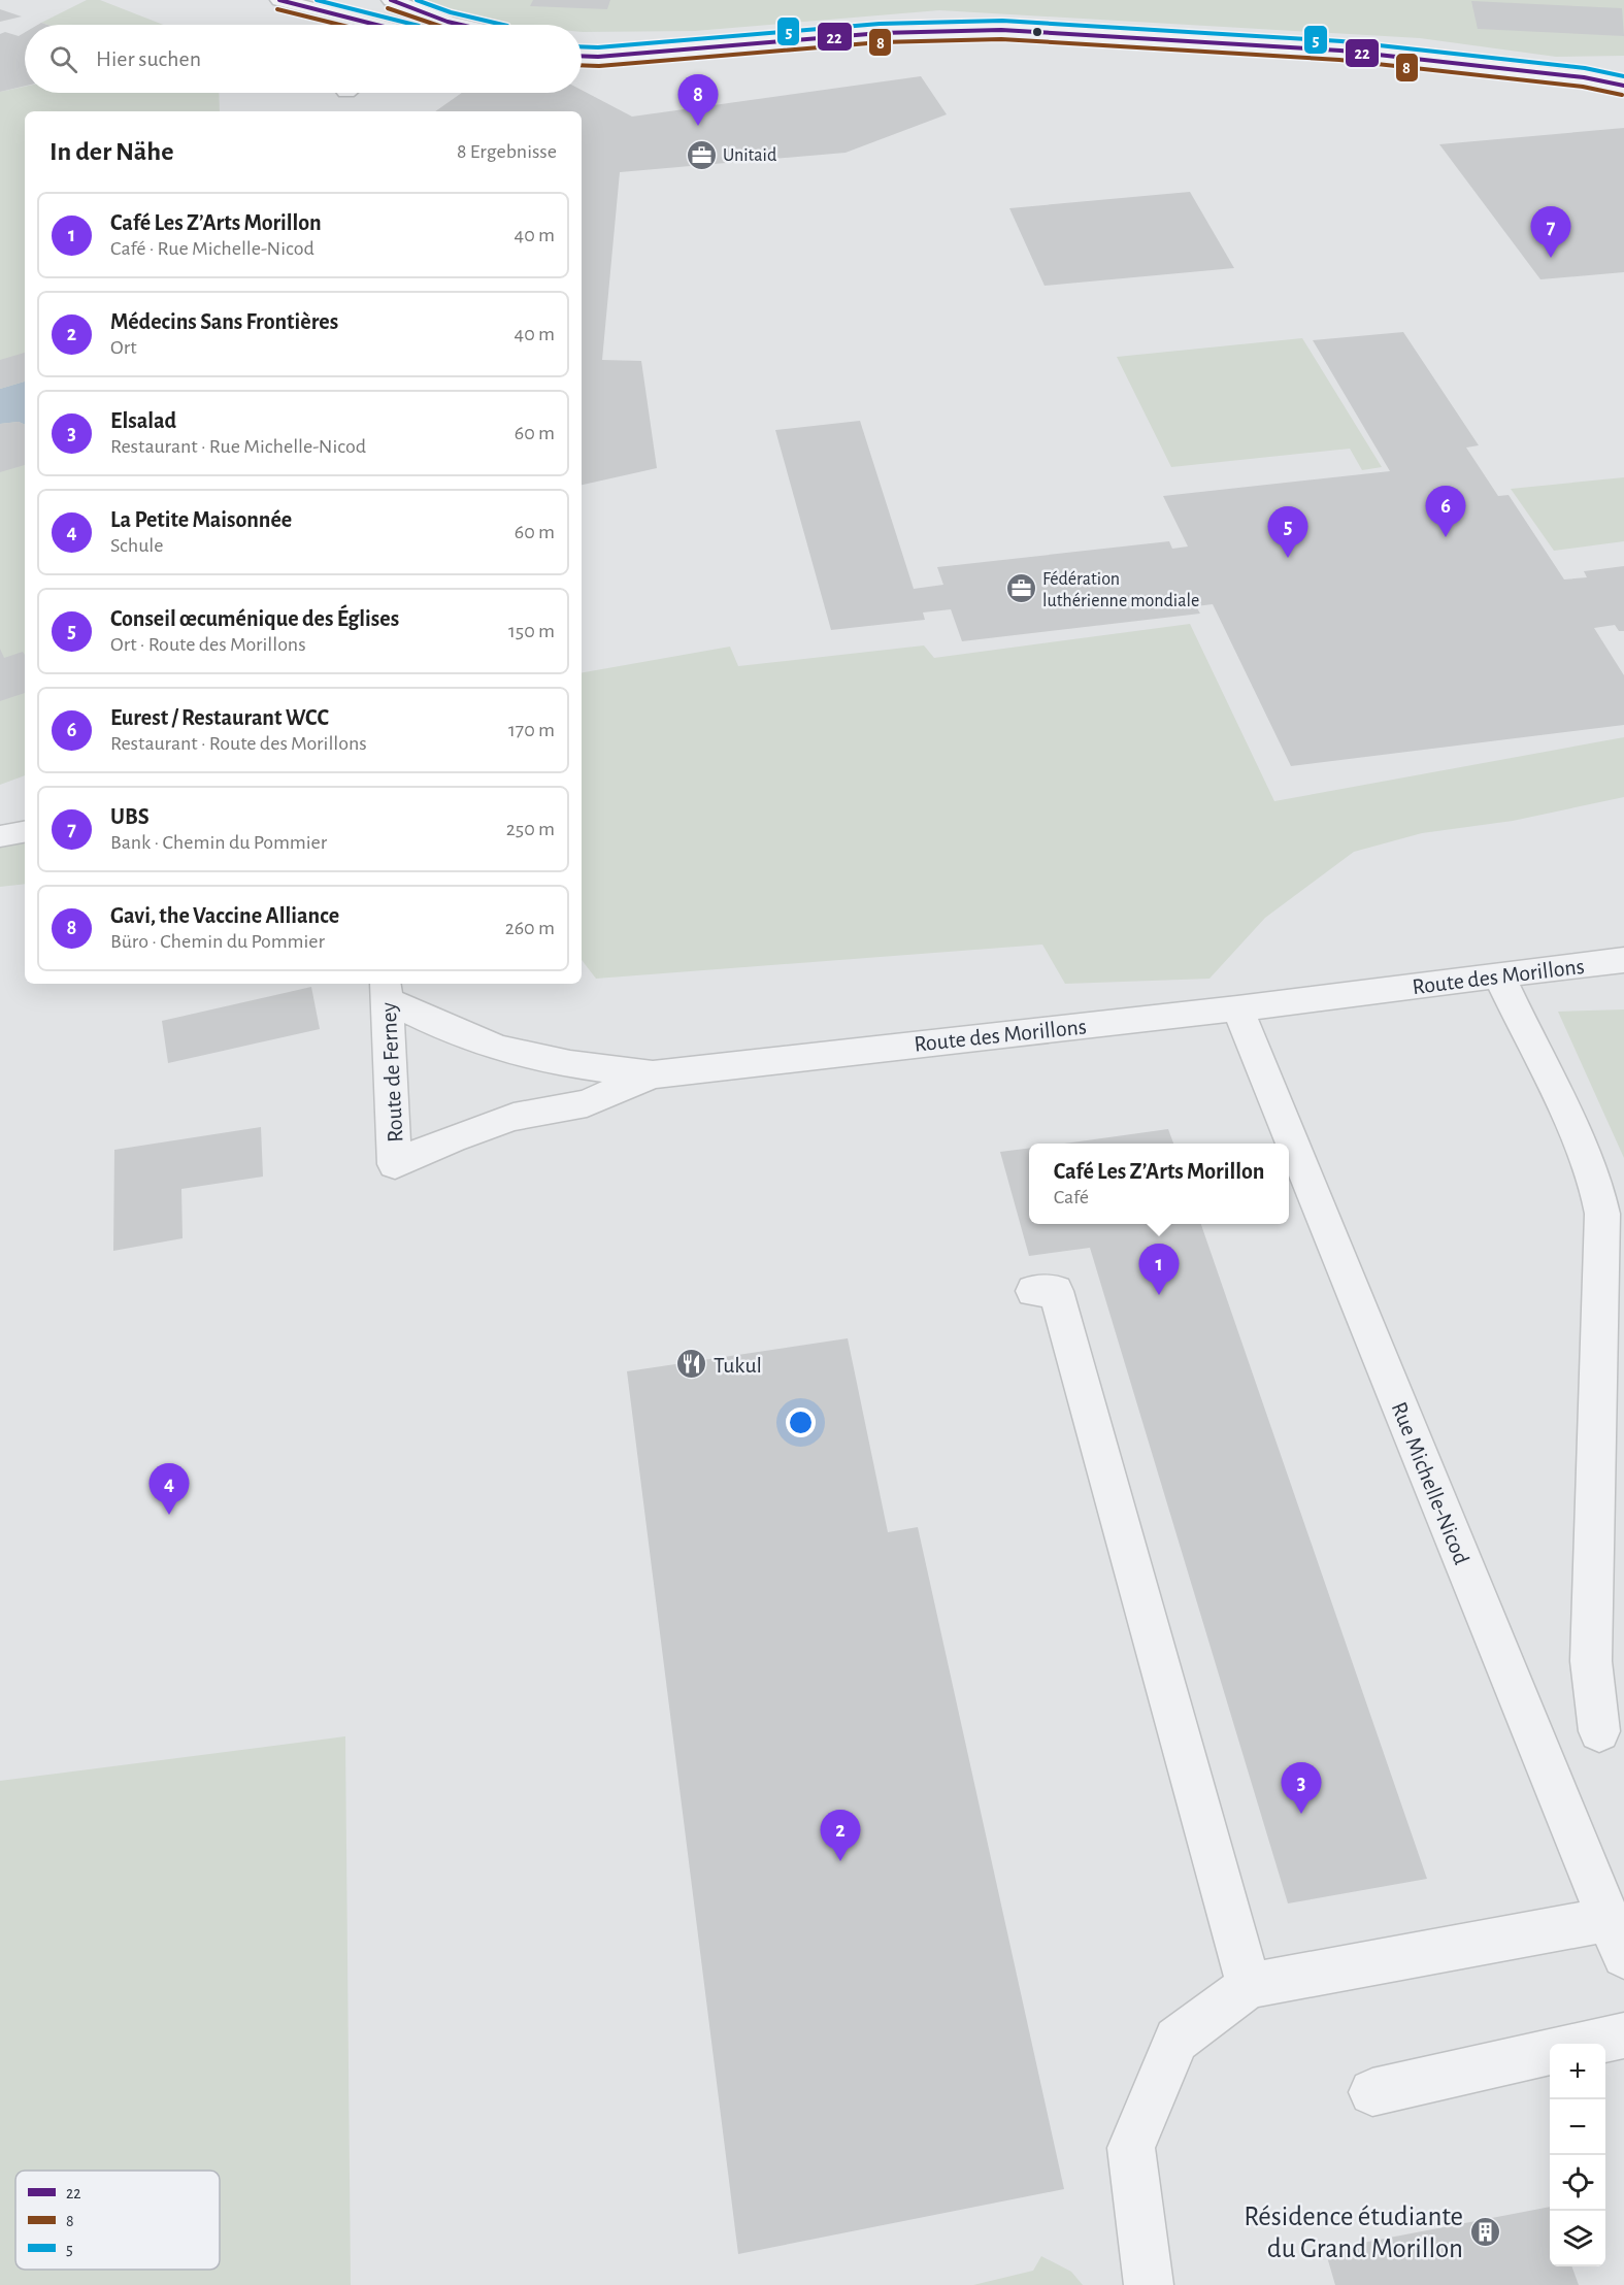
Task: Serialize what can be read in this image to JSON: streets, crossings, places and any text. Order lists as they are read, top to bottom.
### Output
{
  "streets": {
    "street": ["Route des Morillons", "Route de Ferney", "Rue Michelle-Nicod"]
  },
  "crossings": [
    ["Route des Morillons", "Route de Ferney"],
    ["Route des Morillons", "Rue Michelle-Nicod"]
  ],
  "places": {
    "office": ["Unitaid", "Fédération luthérienne mondiale"],
    "restaurant": ["Tukul"],
    "building": ["Résidence étudiante du Grand Morillon"]
  },
  "lines": ["transit line 22", "transit line 5", "transit line 8"],
  "legend": ["22", "8", "5"],
  "page": {
    "search": "Hier suchen",
    "pins": [
      "8",
      "7",
      "6",
      "5",
      "1",
      "4",
      "3",
      "2"
    ],
    "heading": ["In der Nähe", "8 Ergebnisse"],
    "list": [
      {
        "mark": "1",
        "name": "Café Les Z’Arts Morillon",
        "note": "Café · Rue Michelle-Nicod",
        "value": "40 m"
      },
      {
        "mark": "2",
        "name": "Médecins Sans Frontières",
        "note": "Ort",
        "value": "40 m"
      },
      {
        "mark": "3",
        "name": "Elsalad",
        "note": "Restaurant · Rue Michelle-Nicod",
        "value": "60 m"
      },
      {
        "mark": "4",
        "name": "La Petite Maisonnée",
        "note": "Schule",
        "value": "60 m"
      },
      {
        "mark": "5",
        "name": "Conseil œcuménique des Églises",
        "note": "Ort · Route des Morillons",
        "value": "150 m"
      },
      {
        "mark": "6",
        "name": "Eurest / Restaurant WCC",
        "note": "Restaurant · Route des Morillons",
        "value": "170 m"
      },
      {
        "mark": "7",
        "name": "UBS",
        "note": "Bank · Chemin du Pommier",
        "value": "250 m"
      },
      {
        "mark": "8",
        "name": "Gavi, the Vaccine Alliance",
        "note": "Büro · Chemin du Pommier",
        "value": "260 m"
      }
    ],
    "popup": ["Café Les Z’Arts Morillon", "Café"],
    "map_buttons": ["+", "−"]
  }
}
